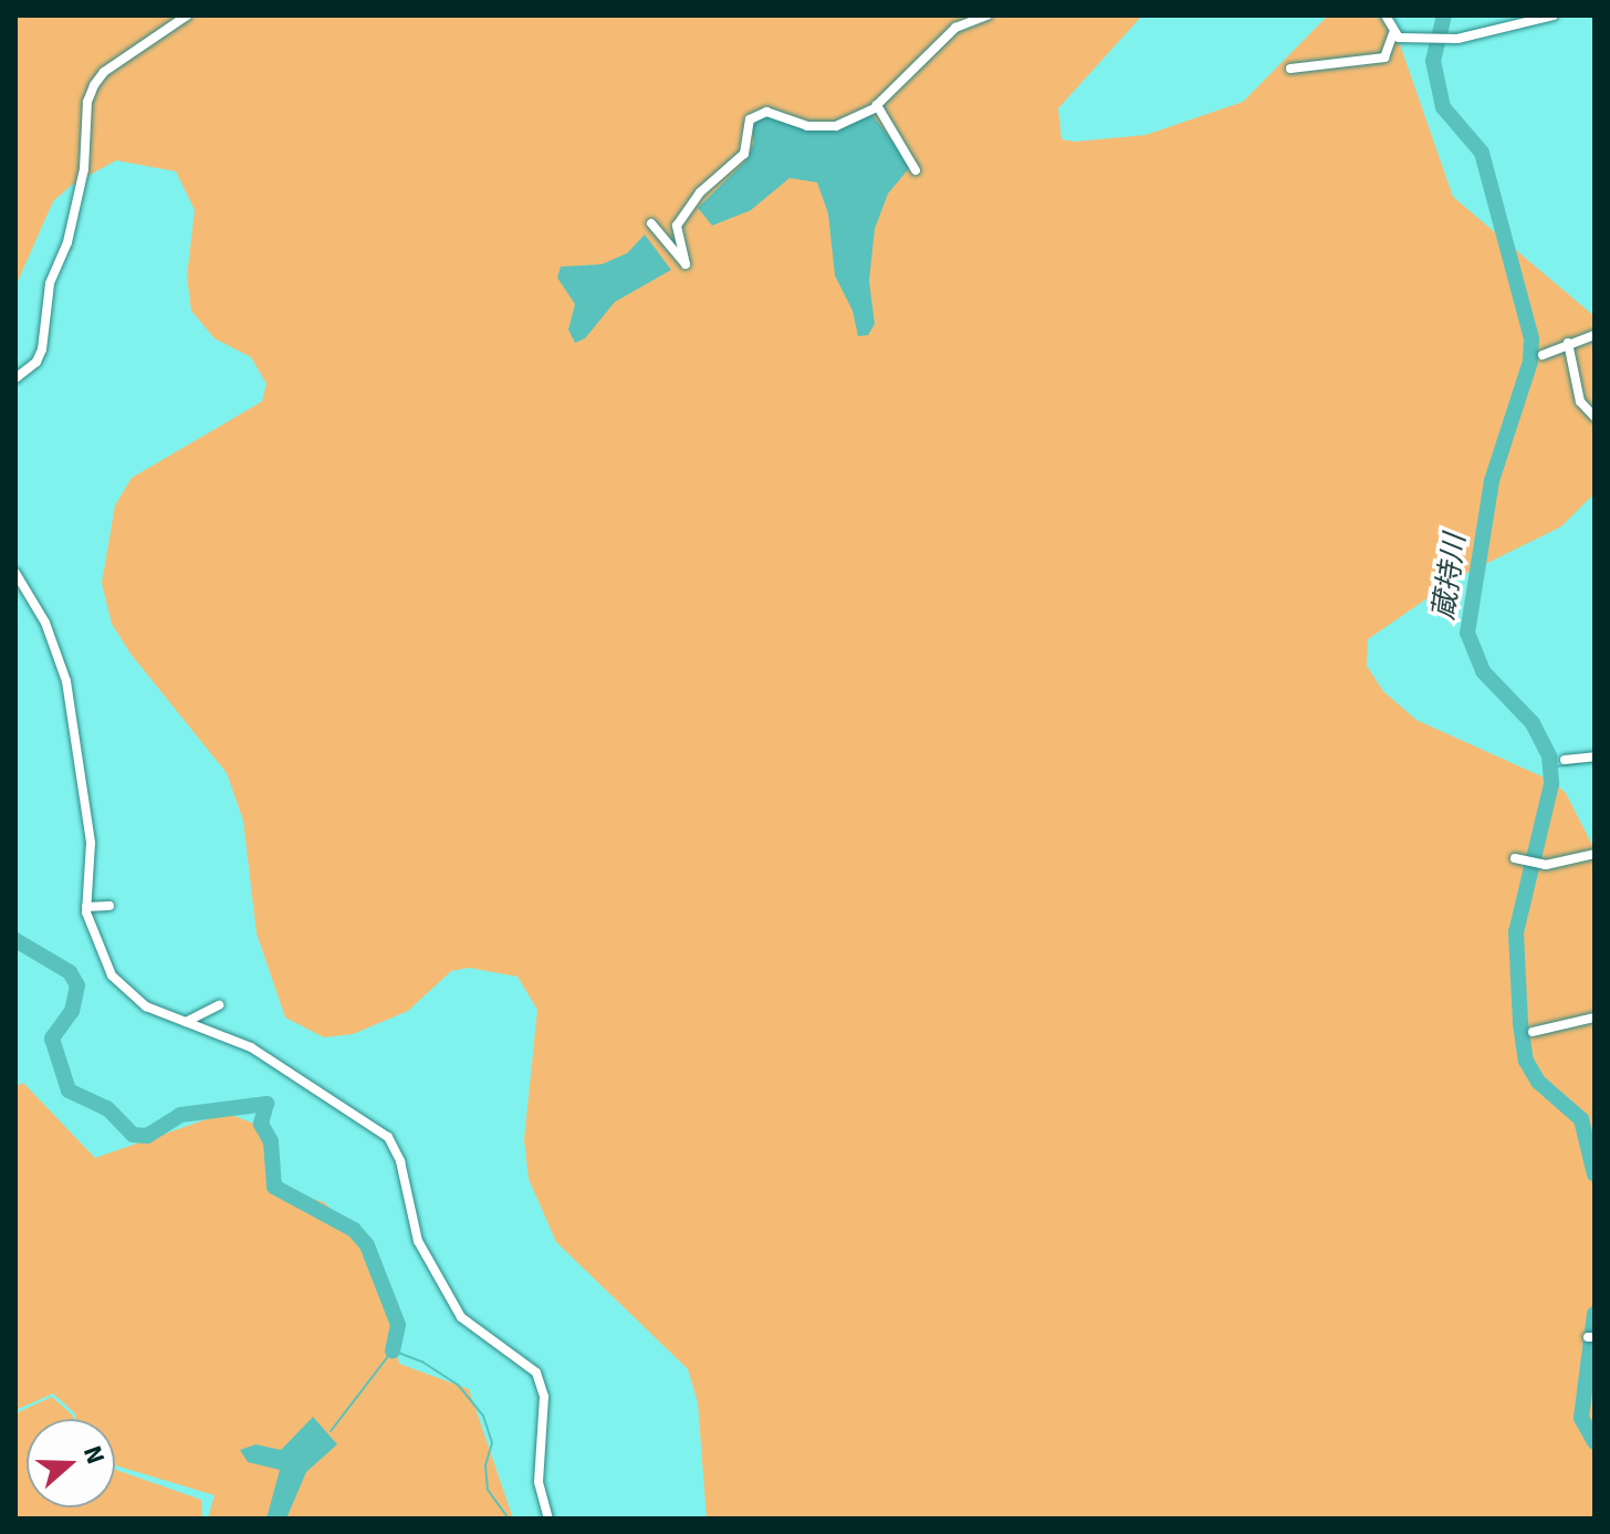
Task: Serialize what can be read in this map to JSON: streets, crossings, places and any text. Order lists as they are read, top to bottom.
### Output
{
  "water": ["蔵持川"],
  "north": "right"
}
